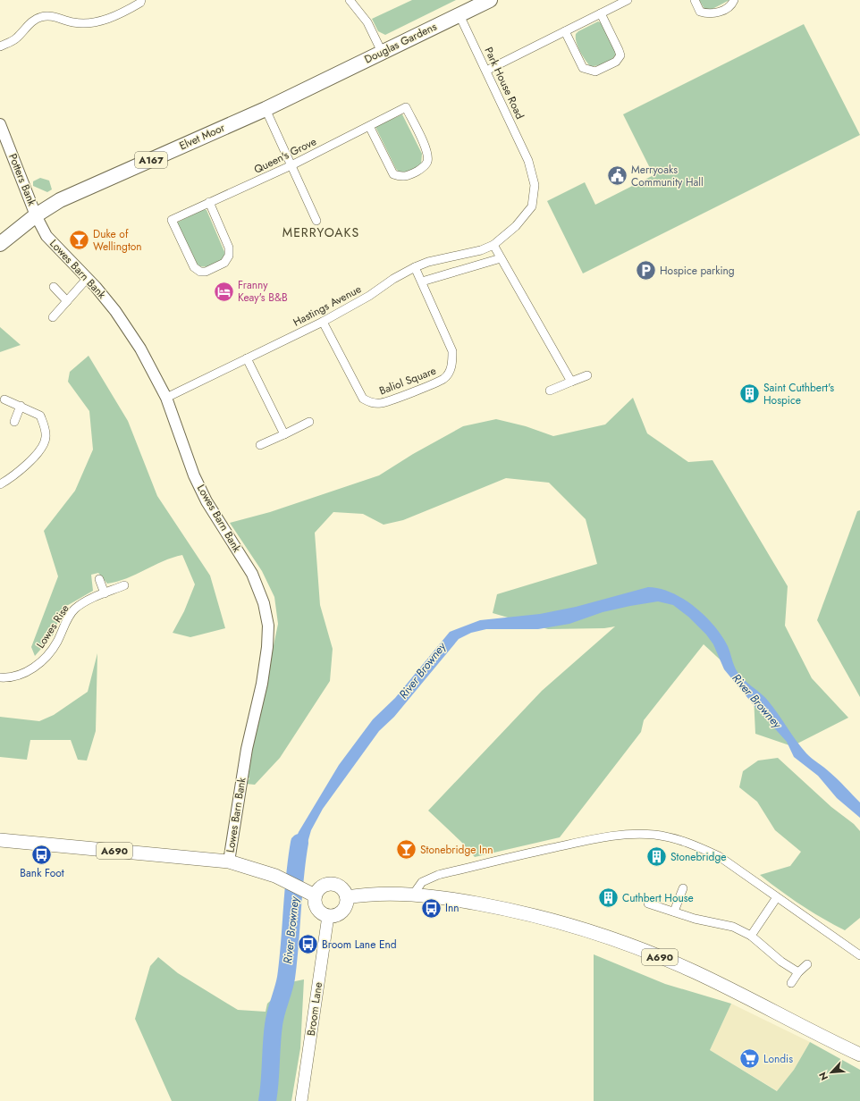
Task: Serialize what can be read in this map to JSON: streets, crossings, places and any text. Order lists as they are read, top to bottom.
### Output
{
  "streets": {
    "highway": ["Douglas Gardens", "Elvet Moor", "A167"],
    "main road": ["A690", "Broom Lane"],
    "street": [
      "Park House Road",
      "Queen's Grove",
      "Potters Bank",
      "Lowes Barn Bank",
      "Hastings Avenue",
      "Baliol Square",
      "Lowes Rise"
    ]
  },
  "crossings": [
    ["Douglas Gardens", "Park House Road"],
    ["Douglas Gardens", "Elvet Moor"],
    ["Park House Road", "Hastings Avenue"],
    ["Elvet Moor", "A167"],
    ["Elvet Moor", "Potters Bank"],
    ["Elvet Moor", "Lowes Barn Bank"],
    ["A167", "Potters Bank"],
    ["A167", "Lowes Barn Bank"],
    ["Potters Bank", "Lowes Barn Bank"],
    ["Lowes Barn Bank", "Hastings Avenue"],
    ["Lowes Barn Bank", "A690"],
    ["Hastings Avenue", "Baliol Square"],
    ["A690", "Broom Lane"]
  ],
  "districts": ["MERRYOAKS"],
  "water": ["River Browney"],
  "places": {
    "public building": ["Merryoaks Community Hall"],
    "bar": ["Duke of Wellington", "Stonebridge Inn"],
    "parking": ["Hospice parking"],
    "hotel": ["Franny Keay's B&B"],
    "building": ["Saint Cuthbert's Hospice", "Stonebridge", "Cuthbert House"],
    "bus stop": ["Bank Foot", "Inn", "Broom Lane End"],
    "supermarket": ["Londis"]
  },
  "north": "bottom left"
}
